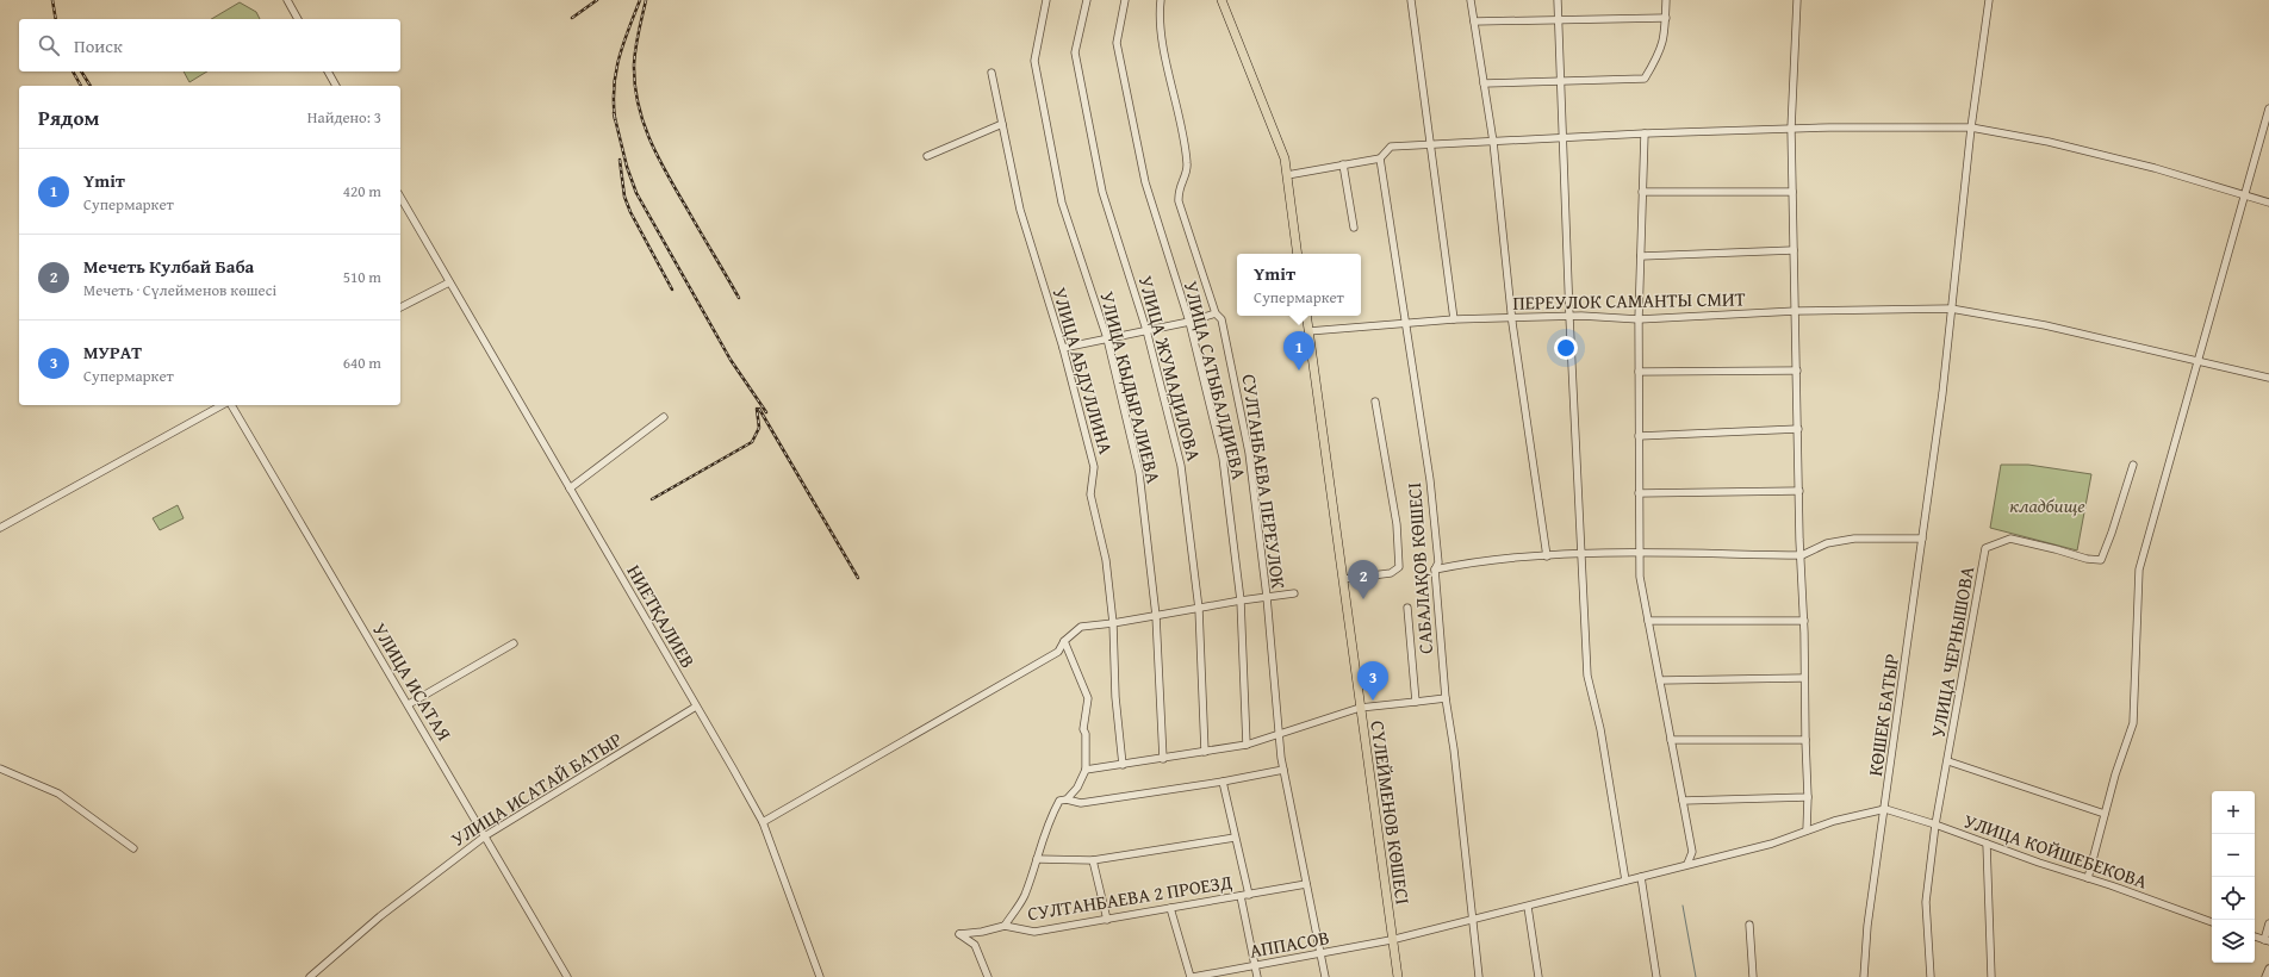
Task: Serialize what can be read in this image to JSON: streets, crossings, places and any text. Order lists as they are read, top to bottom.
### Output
{
  "streets": {
    "main road": ["СҮЛЕЙМЕНОВ КӨШЕСІ"],
    "street": [
      "ПЕРЕУЛОК САМАНТЫ СМИТ",
      "УЛИЦА ЖУМАДИЛОВА",
      "УЛИЦА АБДУЛЛИНА",
      "УЛИЦА САТЫБАЛДИЕВА",
      "УЛИЦА КЫДЫРАЛИЕВА",
      "СУЛТАНБАЕВА ПЕРЕУЛОК",
      "САБАЛАҚОВ КӨШЕСІ",
      "НИЕТҚАЛИЕВ",
      "УЛИЦА ЧЕРНЫШОВА",
      "УЛИЦА ИСАТАЯ",
      "КӨШЕК БАТЫР",
      "УЛИЦА ИСАТАЙ БАТЫР",
      "УЛИЦА КОЙШЕБЕКОВА",
      "СУЛТАНБАЕВА 2 ПРОЕЗД",
      "АППАСОВ"
    ]
  },
  "crossings": [
    ["ПЕРЕУЛОК САМАНТЫ СМИТ", "САБАЛАҚОВ КӨШЕСІ"],
    ["ПЕРЕУЛОК САМАНТЫ СМИТ", "КӨШЕК БАТЫР"],
    ["ПЕРЕУЛОК САМАНТЫ СМИТ", "СҮЛЕЙМЕНОВ КӨШЕСІ"],
    ["СУЛТАНБАЕВА ПЕРЕУЛОК", "СУЛТАНБАЕВА 2 ПРОЕЗД"],
    ["СУЛТАНБАЕВА ПЕРЕУЛОК", "АППАСОВ"],
    ["САБАЛАҚОВ КӨШЕСІ", "АППАСОВ"],
    ["НИЕТҚАЛИЕВ", "УЛИЦА ИСАТАЙ БАТЫР"],
    ["УЛИЦА ЧЕРНЫШОВА", "УЛИЦА КОЙШЕБЕКОВА"],
    ["УЛИЦА ИСАТАЯ", "УЛИЦА ИСАТАЙ БАТЫР"],
    ["КӨШЕК БАТЫР", "УЛИЦА КОЙШЕБЕКОВА"],
    ["КӨШЕК БАТЫР", "АППАСОВ"],
    ["СҮЛЕЙМЕНОВ КӨШЕСІ", "АППАСОВ"],
    ["УЛИЦА КОЙШЕБЕКОВА", "АППАСОВ"]
  ],
  "parks": ["кладбище"],
  "page": {
    "search": "Поиск",
    "heading": ["Рядом", "Найдено: 3"],
    "list": [
      {
        "mark": "1",
        "name": "Ymiт",
        "note": "Супермаркет",
        "value": "420 m"
      },
      {
        "mark": "2",
        "name": "Мечеть Кулбай Баба",
        "note": "Мечеть · Сүлейменов көшесі",
        "value": "510 m"
      },
      {
        "mark": "3",
        "name": "МУРАТ",
        "note": "Супермаркет",
        "value": "640 m"
      }
    ],
    "popup": ["Ymiт", "Супермаркет"],
    "pins": ["1", "2", "3"],
    "map_buttons": ["+", "−"]
  }
}
